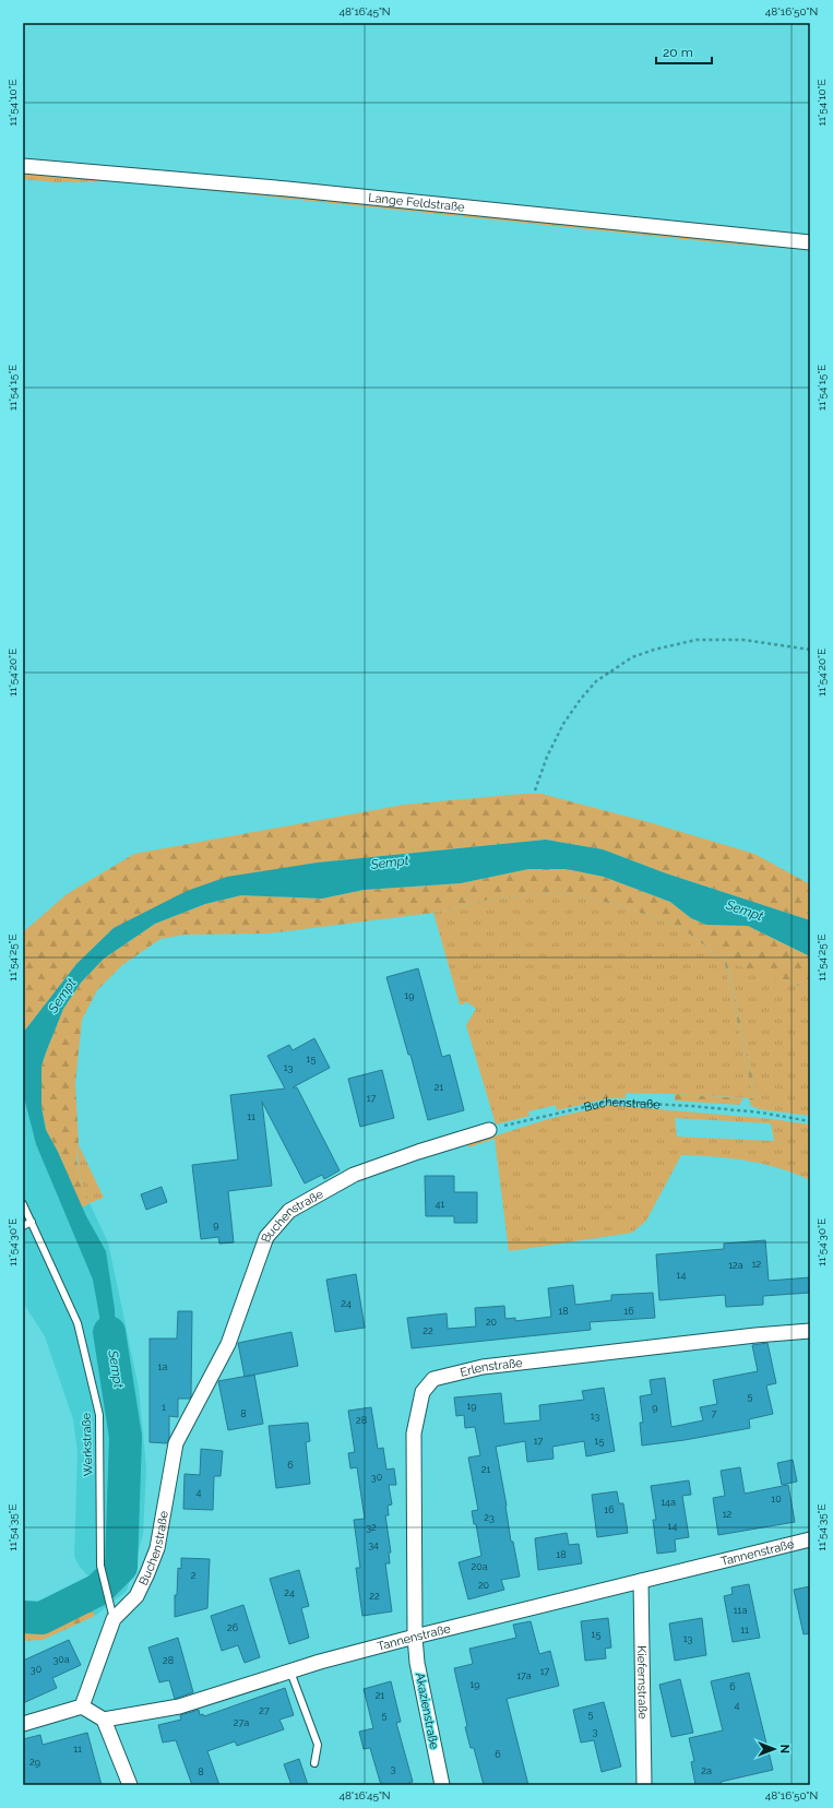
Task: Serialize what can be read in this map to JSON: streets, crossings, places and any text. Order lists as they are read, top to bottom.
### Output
{
  "streets": {
    "street": [
      "Lange Feldstraße",
      "Buchenstraße",
      "Erlenstraße",
      "Tannenstraße",
      "Kiefernstraße",
      "Akazienstraße"
    ],
    "lane": ["Werkstraße"]
  },
  "crossings": [
    ["Buchenstraße", "Werkstraße"],
    ["Erlenstraße", "Tannenstraße"],
    ["Erlenstraße", "Akazienstraße"],
    ["Tannenstraße", "Kiefernstraße"],
    ["Tannenstraße", "Akazienstraße"]
  ],
  "water": ["Sempt"],
  "house_numbers": [
    "19",
    "15",
    "13",
    "21",
    "17",
    "11",
    "41",
    "9",
    "12",
    "12a",
    "14",
    "24",
    "18",
    "16",
    "20",
    "22",
    "1a",
    "5",
    "19",
    "1",
    "9",
    "8",
    "7",
    "13",
    "28",
    "17",
    "15",
    "6",
    "21",
    "30",
    "4",
    "10",
    "14a",
    "16",
    "12",
    "23",
    "14",
    "32",
    "34",
    "18",
    "20a",
    "2",
    "20",
    "24",
    "22",
    "11a",
    "26",
    "11",
    "15",
    "13",
    "30a",
    "28",
    "30",
    "17",
    "17a",
    "19",
    "6",
    "21",
    "4",
    "27",
    "5",
    "5",
    "27a",
    "3",
    "11",
    "6",
    "29",
    "3",
    "2a",
    "8"
  ],
  "scale_bar": "20 m",
  "north": "right",
  "coordinates": [
    "48°16'45\"N",
    "48°16'50\"N",
    "11°54'10\"E",
    "11°54'15\"E",
    "11°54'20\"E",
    "11°54'25\"E",
    "11°54'30\"E",
    "11°54'35\"E"
  ]
}
